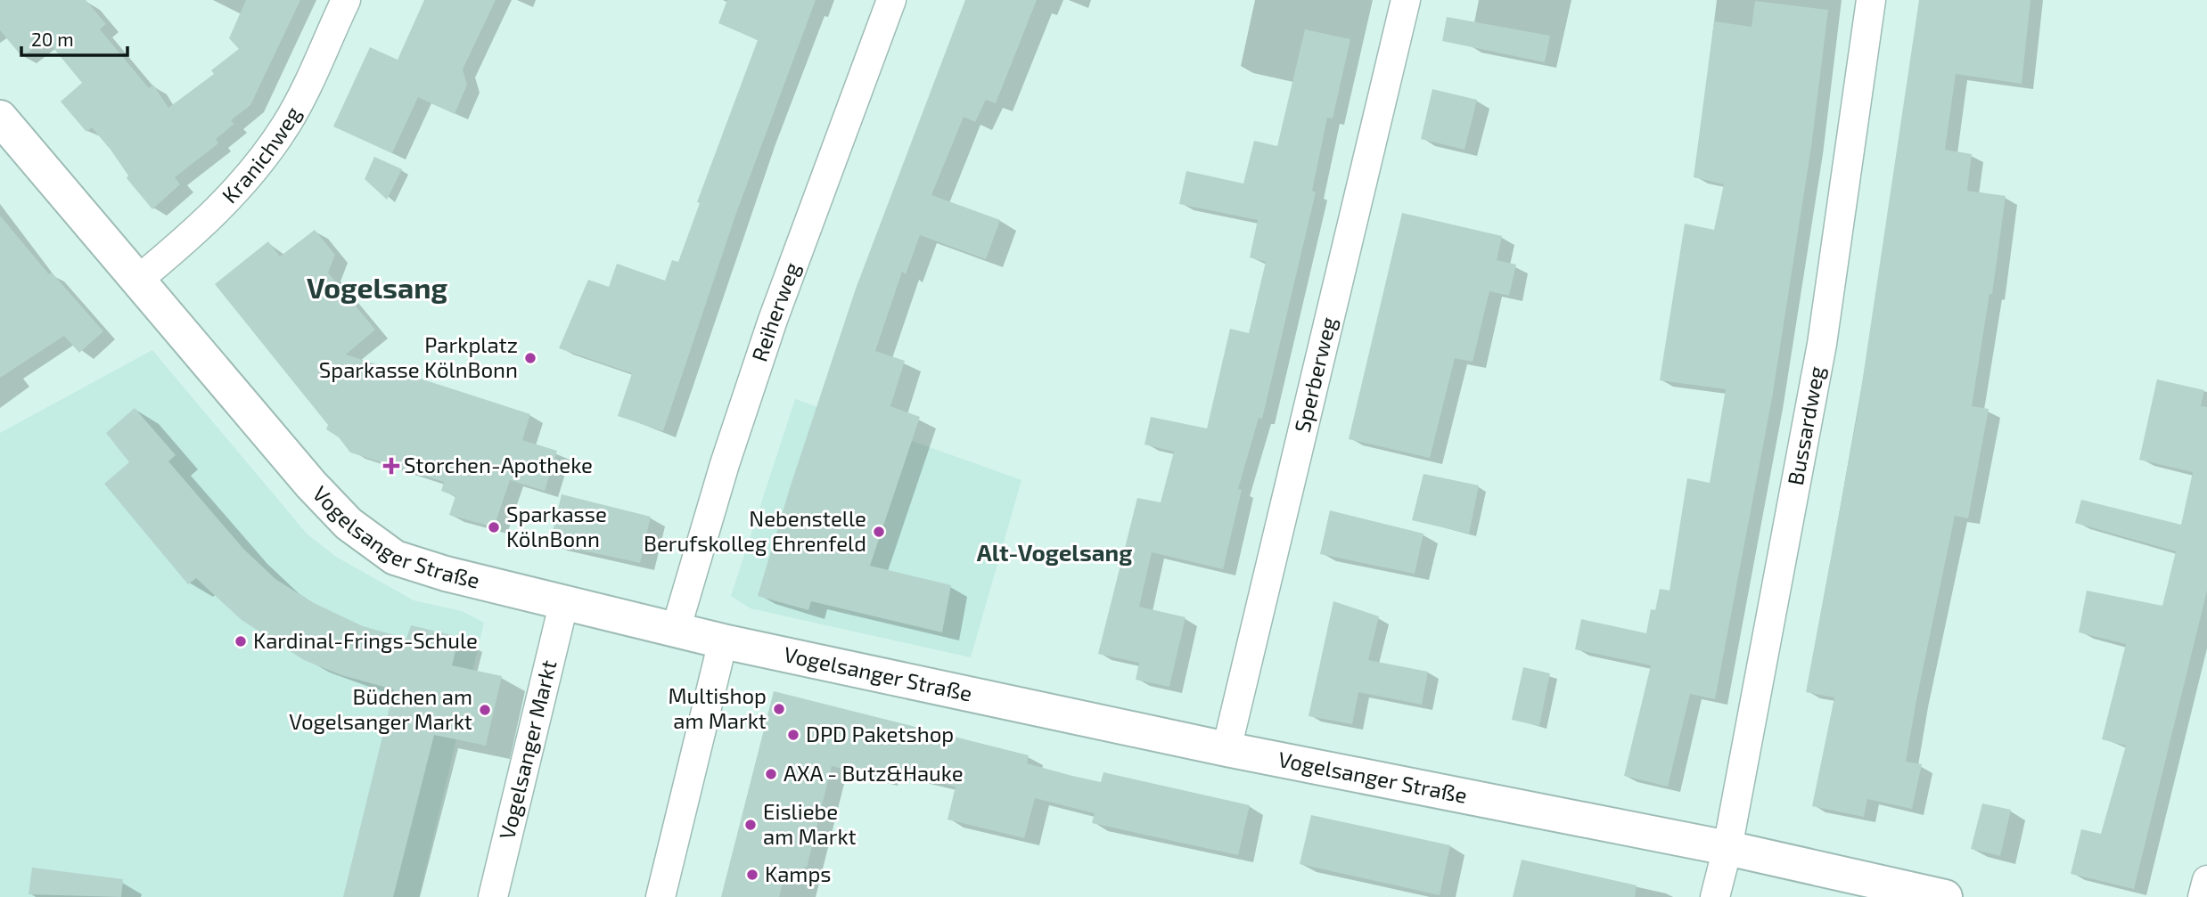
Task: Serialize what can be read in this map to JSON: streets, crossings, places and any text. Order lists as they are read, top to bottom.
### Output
{
  "streets": {
    "street": [
      "Kranichweg",
      "Reiherweg",
      "Sperberweg",
      "Bussardweg",
      "Vogelsanger Straße",
      "Vogelsanger Markt"
    ]
  },
  "crossings": [
    ["Kranichweg", "Vogelsanger Straße"],
    ["Reiherweg", "Vogelsanger Straße"],
    ["Sperberweg", "Vogelsanger Straße"],
    ["Bussardweg", "Vogelsanger Straße"],
    ["Vogelsanger Straße", "Vogelsanger Markt"]
  ],
  "districts": ["Vogelsang", "Alt-Vogelsang"],
  "places": {
    "other": [
      "Parkplatz Sparkasse KölnBonn",
      "Sparkasse KölnBonn",
      "Nebenstelle Berufskolleg Ehrenfeld",
      "Kardinal-Frings-Schule",
      "Multishop am Markt",
      "Büdchen am Vogelsanger Markt",
      "DPD Paketshop",
      "AXA - Butz&Hauke",
      "Eisliebe am Markt",
      "Kamps"
    ],
    "health": ["Storchen-Apotheke"]
  },
  "scale_bar": "20 m"
}
